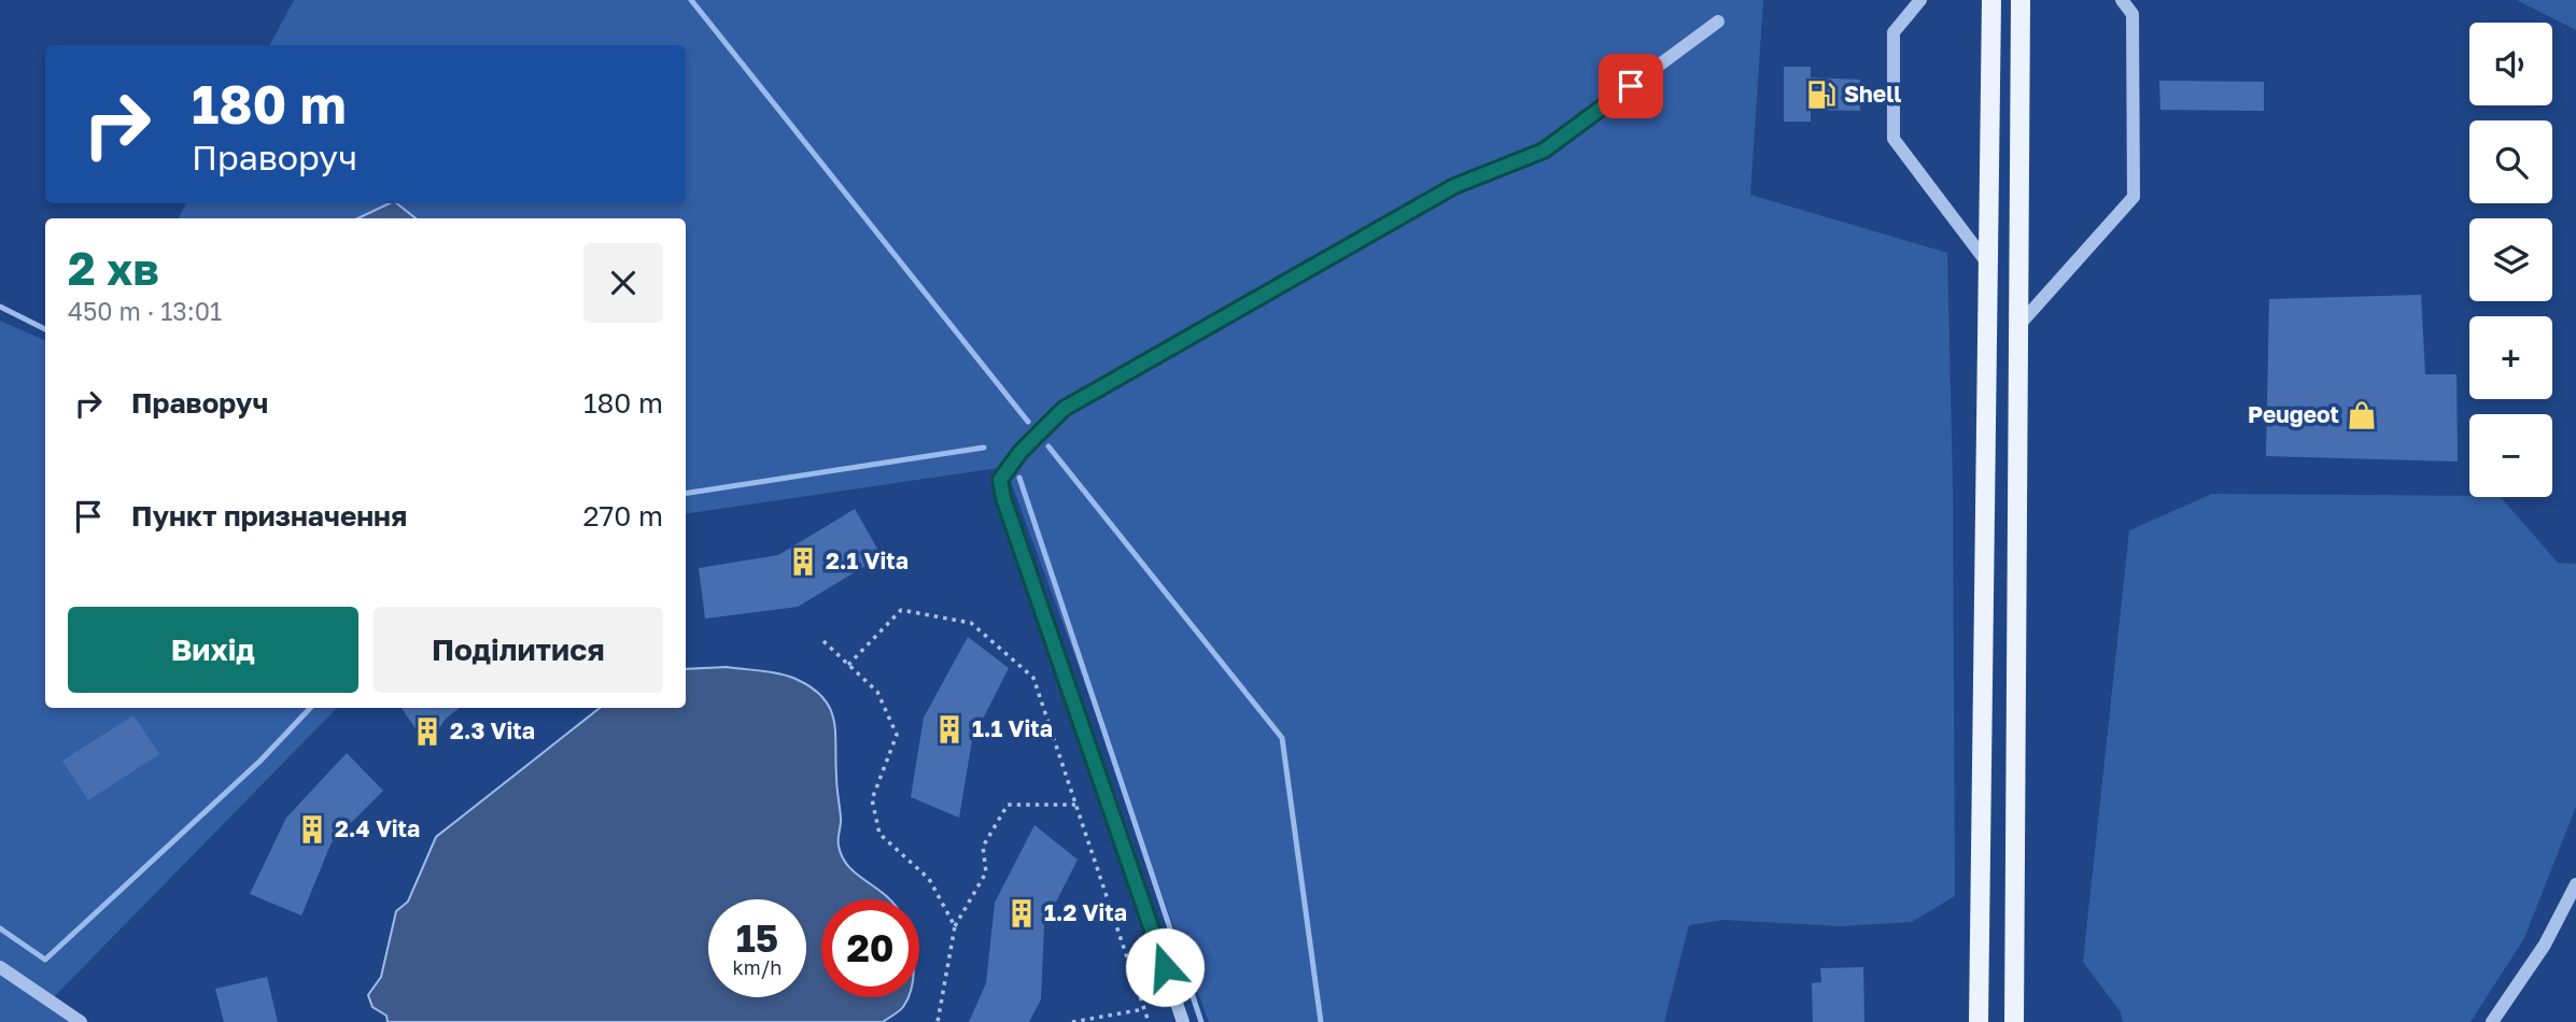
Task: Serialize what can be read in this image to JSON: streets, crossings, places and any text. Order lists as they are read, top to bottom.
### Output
{
  "places": {
    "fuel station": ["Shell"],
    "shop": ["Peugeot"],
    "building": [
      "2.1 Vita",
      "1.1 Vita",
      "2.3 Vita",
      "2.4 Vita",
      "1.2 Vita"
    ]
  },
  "page": {
    "map_buttons": ["+", "−"],
    "turn": ["180 m", "Праворуч"],
    "heading": ["2 хв", "450 m · 13:01"],
    "list": [
      {
        "name": "Праворуч",
        "value": "180 m"
      },
      {
        "name": "Пункт призначення",
        "value": "270 m"
      }
    ],
    "buttons": ["Вихід", "Поділитися"],
    "speed": "15 km/h",
    "limit": "20"
  }
}
